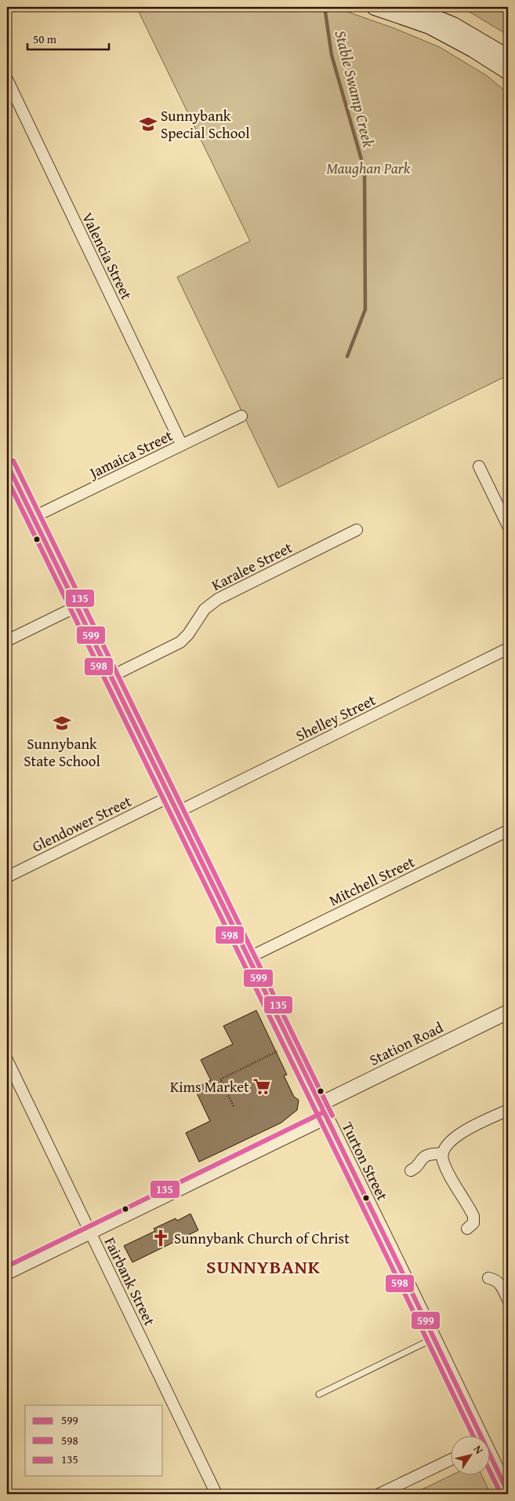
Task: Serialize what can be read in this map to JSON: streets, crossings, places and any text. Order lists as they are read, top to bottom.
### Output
{
  "streets": {
    "street": [
      "Valencia Street",
      "Jamaica Street",
      "Karalee Street",
      "Shelley Street",
      "Glendower Street",
      "Mitchell Street",
      "Station Road",
      "Turton Street",
      "Fairbank Street"
    ]
  },
  "crossings": [
    ["Valencia Street", "Jamaica Street"],
    ["Jamaica Street", "Turton Street"],
    ["Karalee Street", "Turton Street"],
    ["Shelley Street", "Turton Street"],
    ["Glendower Street", "Turton Street"],
    ["Mitchell Street", "Turton Street"],
    ["Station Road", "Turton Street"]
  ],
  "districts": ["SUNNYBANK"],
  "water": ["Stable Swamp Creek"],
  "parks": ["Maughan Park"],
  "places": {
    "school or university": ["Sunnybank Special School", "Sunnybank State School"],
    "supermarket": ["Kims Market"],
    "church": ["Sunnybank Church of Christ"]
  },
  "lines": ["transit line 135", "transit line 599", "transit line 598"],
  "legend": ["599", "598", "135"],
  "scale_bar": "50 m",
  "north": "top right"
}
